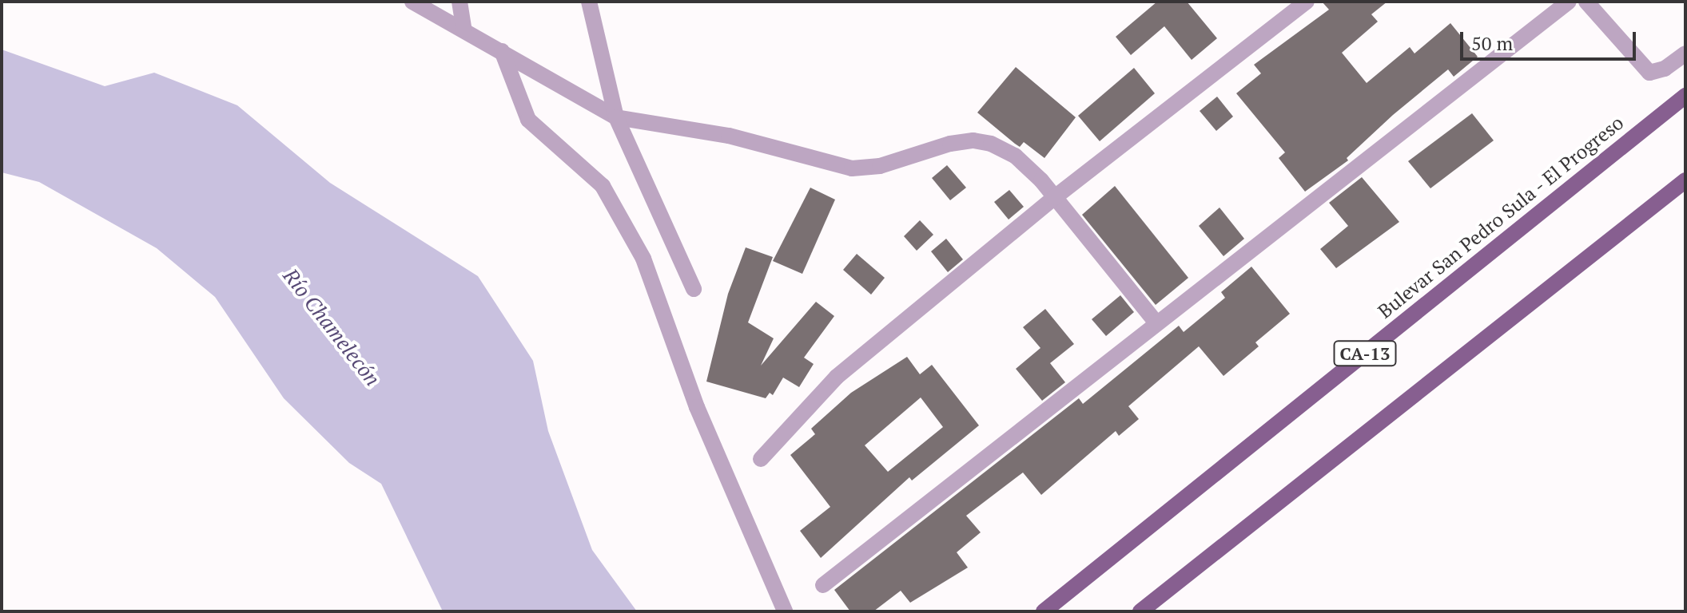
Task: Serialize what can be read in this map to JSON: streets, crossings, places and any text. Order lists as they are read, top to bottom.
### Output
{
  "streets": {
    "main road": ["Bulevar San Pedro Sula - El Progreso", "CA-13"]
  },
  "water": ["Río Chamelecón"],
  "scale_bar": "50 m"
}
